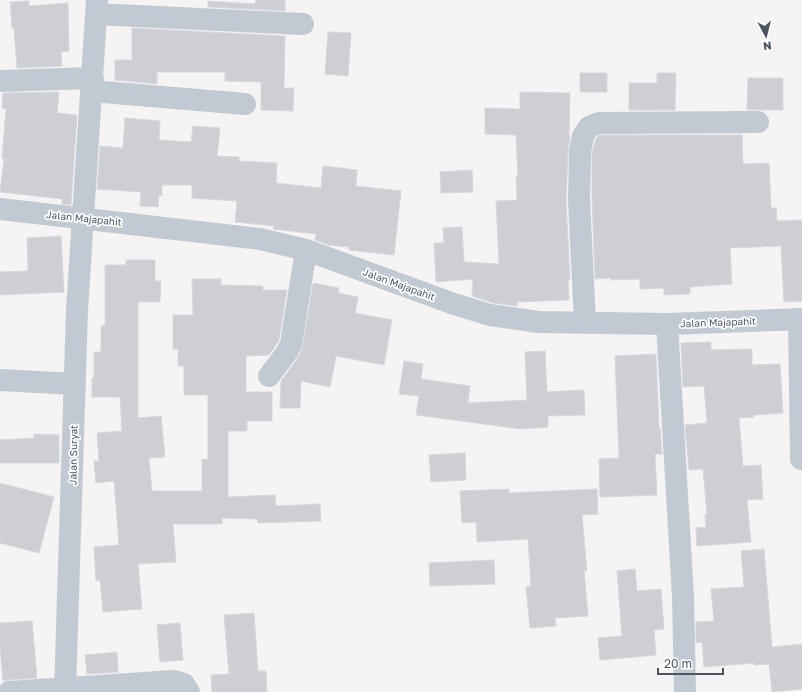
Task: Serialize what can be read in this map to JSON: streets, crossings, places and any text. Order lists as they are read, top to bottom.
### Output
{
  "streets": {
    "street": ["Jalan Majapahit", "Jalan Suryat"]
  },
  "crossings": [
    ["Jalan Majapahit", "Jalan Suryat"]
  ],
  "scale_bar": "20 m",
  "north": "bottom"
}
